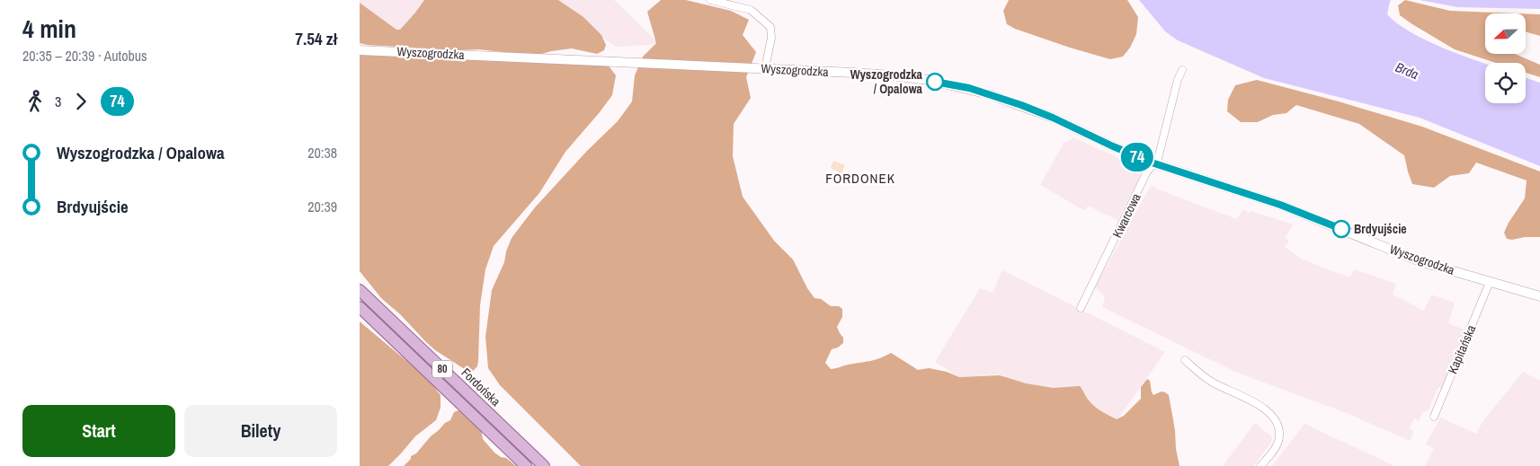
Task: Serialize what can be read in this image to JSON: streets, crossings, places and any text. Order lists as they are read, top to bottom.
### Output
{
  "streets": {
    "main road": ["80", "Fordońska"],
    "street": ["Wyszogrodzka", "Kwarcowa", "Kapitańska"]
  },
  "crossings": [
    ["Wyszogrodzka", "Kwarcowa"],
    ["Wyszogrodzka", "Kapitańska"]
  ],
  "districts": ["FORDONEK"],
  "water": ["Brda"],
  "places": ["Wyszogrodzka / Opalowa", "Brdyujście"],
  "lines": ["bus line 74"],
  "north": "left",
  "page": {
    "heading": ["4 min", "20:35 – 20:39 · Autobus", "7.54 zł"],
    "on_map": "74",
    "legs": ["3", "74"],
    "list": [
      {
        "name": "Wyszogrodzka / Opalowa",
        "value": "20:38"
      },
      {
        "name": "Brdyujście",
        "value": "20:39"
      }
    ],
    "buttons": ["Start", "Bilety"]
  }
}
